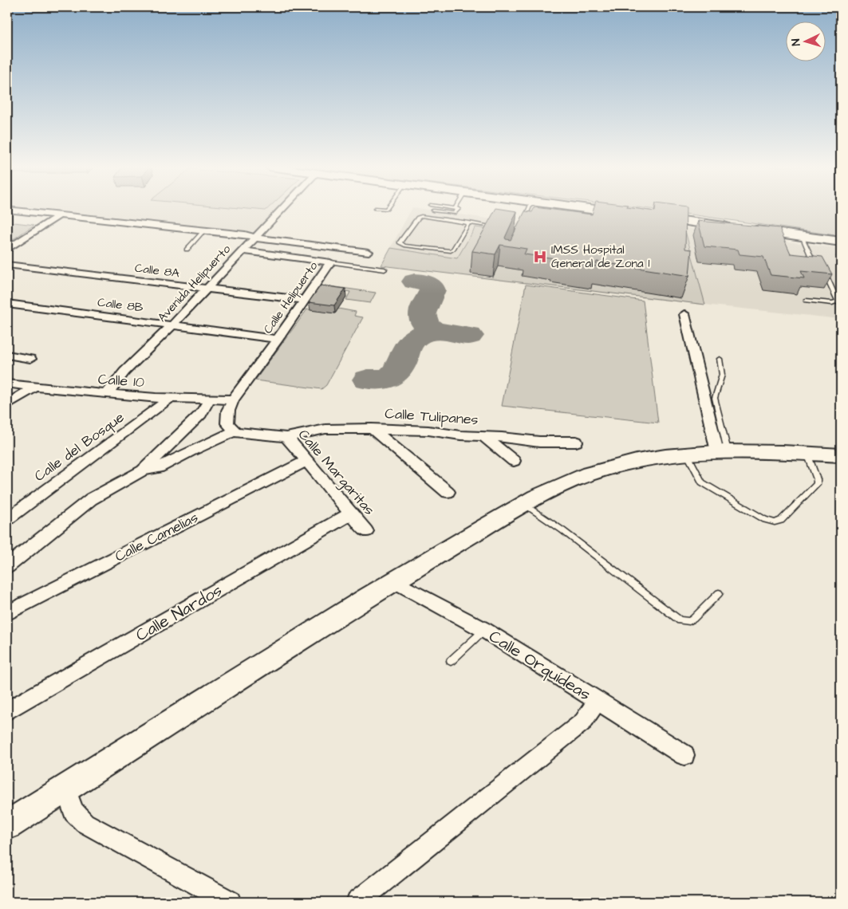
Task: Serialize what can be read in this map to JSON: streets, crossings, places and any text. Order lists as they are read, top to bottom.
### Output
{
  "streets": {
    "street": [
      "Calle 8A",
      "Avenida Helipuerto",
      "Calle Helipuerto",
      "Calle 8B",
      "Calle 10",
      "Calle Tulipanes",
      "Calle del Bosque",
      "Calle Margaritas",
      "Calle Camelias",
      "Calle Nardos",
      "Calle Orquídeas"
    ]
  },
  "crossings": [
    ["Calle 8A", "Avenida Helipuerto"],
    ["Calle 8A", "Calle Helipuerto"],
    ["Avenida Helipuerto", "Calle Helipuerto"],
    ["Avenida Helipuerto", "Calle 8B"],
    ["Avenida Helipuerto", "Calle 10"],
    ["Calle Helipuerto", "Calle 8B"],
    ["Calle Helipuerto", "Calle 10"],
    ["Calle 10", "Calle del Bosque"],
    ["Calle Tulipanes", "Calle Margaritas"],
    ["Calle Margaritas", "Calle Camelias"],
    ["Calle Margaritas", "Calle Nardos"]
  ],
  "places": {
    "hospital": ["IMSS Hospital General de Zona 1"]
  },
  "north": "left"
}
